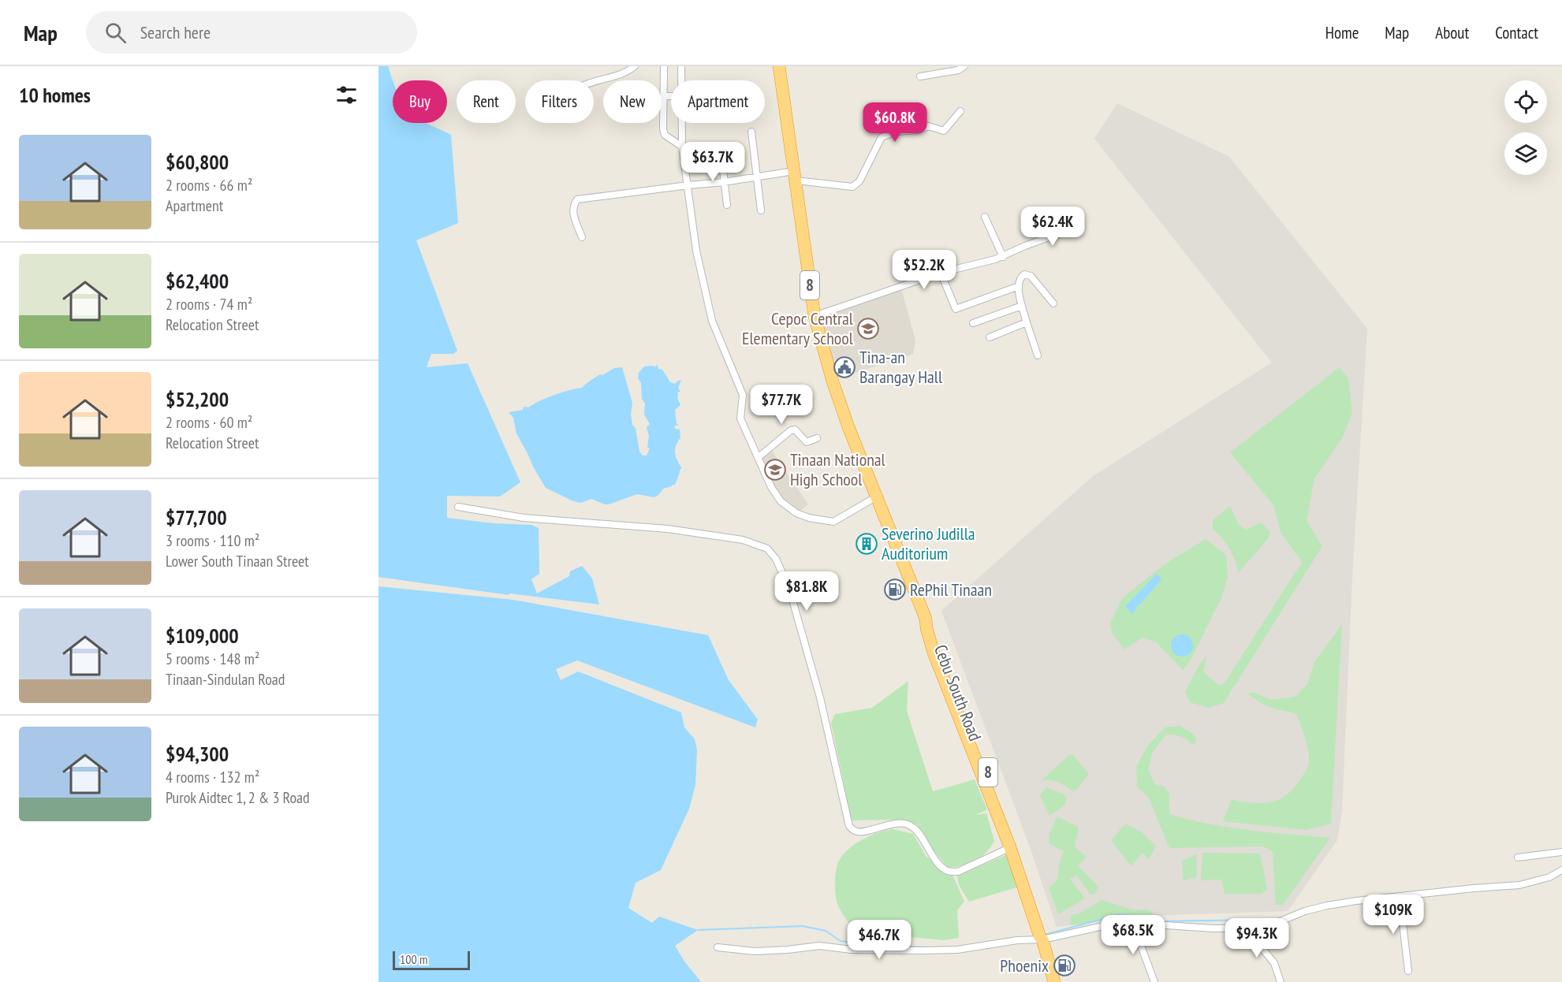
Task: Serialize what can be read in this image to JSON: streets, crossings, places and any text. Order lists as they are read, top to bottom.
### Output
{
  "streets": {
    "highway": ["8", "Cebu South Road"]
  },
  "crossings": [
    ["8", "Cebu South Road"]
  ],
  "places": {
    "school or university": ["Cepoc Central Elementary School", "Tinaan National High School"],
    "public building": ["Tina-an Barangay Hall"],
    "building": ["Severino Judilla Auditorium"],
    "fuel station": ["RePhil Tinaan", "Phoenix"]
  },
  "scale_bar": "100 m",
  "page": {
    "header": "Map",
    "search": "Search here",
    "nav": [
      "Home",
      "Map",
      "About",
      "Contact"
    ],
    "heading": "10 homes",
    "chip": [
      "Buy",
      "Rent",
      "Filters",
      "New",
      "Apartment"
    ],
    "price": [
      "$60.8K",
      "$63.7K",
      "$62.4K",
      "$52.2K",
      "$77.7K",
      "$81.8K",
      "$109K",
      "$68.5K",
      "$94.3K",
      "$46.7K"
    ],
    "list": [
      {
        "name": "$60,800",
        "note": "2 rooms · 66 m² · Apartment"
      },
      {
        "name": "$62,400",
        "note": "2 rooms · 74 m² · Relocation Street"
      },
      {
        "name": "$52,200",
        "note": "2 rooms · 60 m² · Relocation Street"
      },
      {
        "name": "$77,700",
        "note": "3 rooms · 110 m² · Lower South Tinaan Street"
      },
      {
        "name": "$109,000",
        "note": "5 rooms · 148 m² · Tinaan-Sindulan Road"
      },
      {
        "name": "$94,300",
        "note": "4 rooms · 132 m² · Purok Aidtec 1, 2 & 3 Road"
      }
    ],
    "scale": "100 m"
  }
}
